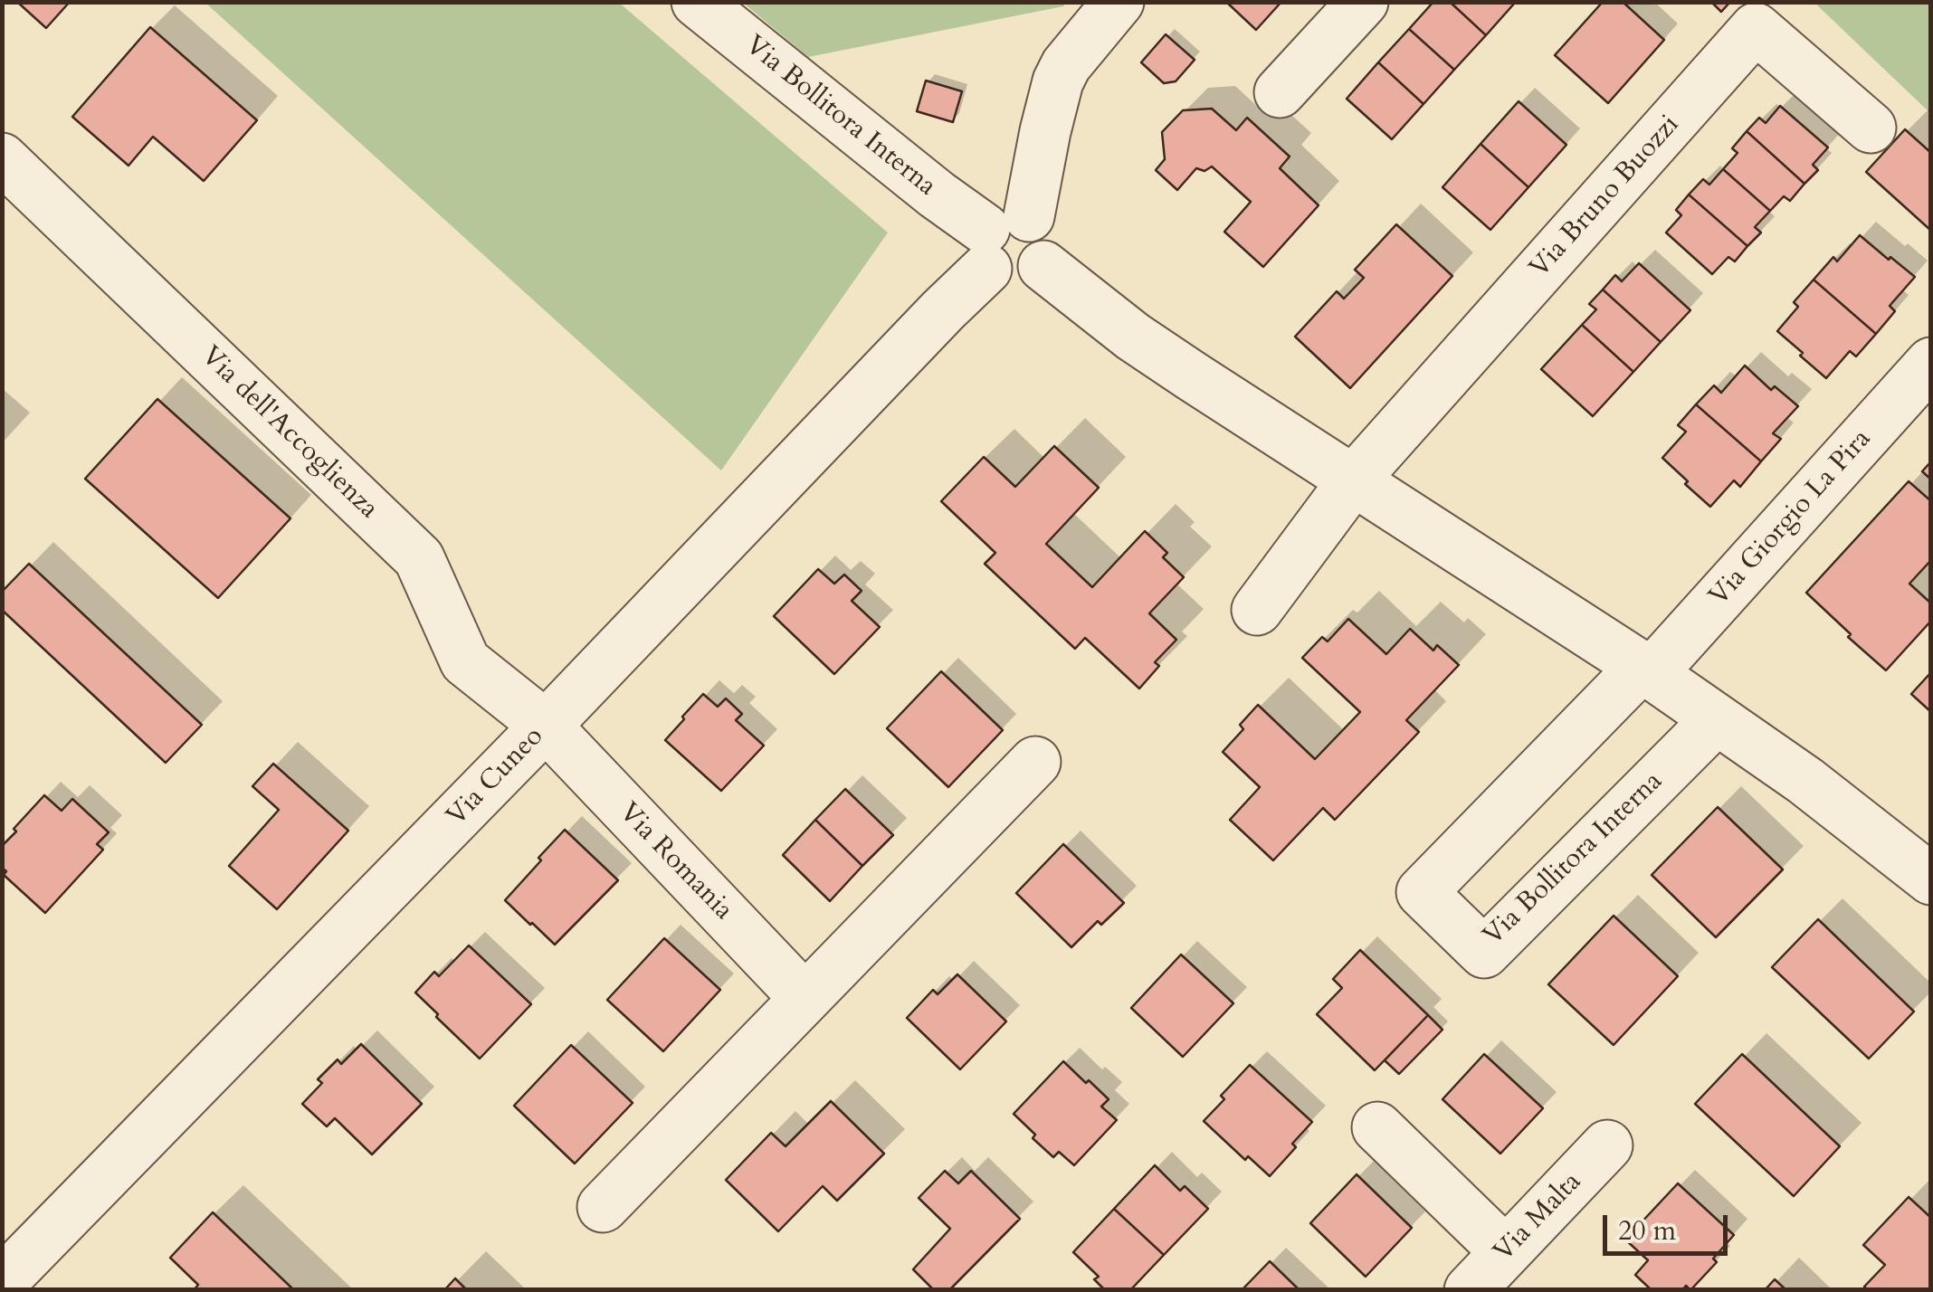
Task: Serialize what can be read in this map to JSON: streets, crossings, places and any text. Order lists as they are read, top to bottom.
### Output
{
  "streets": {
    "street": [
      "Via Bollitora Interna",
      "Via Bruno Buozzi",
      "Via dell'Accoglienza",
      "Via Giorgio La Pira",
      "Via Cuneo",
      "Via Romania",
      "Via Malta"
    ]
  },
  "crossings": [
    ["Via Bollitora Interna", "Via Giorgio La Pira"],
    ["Via Bollitora Interna", "Via Cuneo"],
    ["Via dell'Accoglienza", "Via Cuneo"],
    ["Via dell'Accoglienza", "Via Romania"],
    ["Via Cuneo", "Via Romania"]
  ],
  "scale_bar": "20 m"
}
